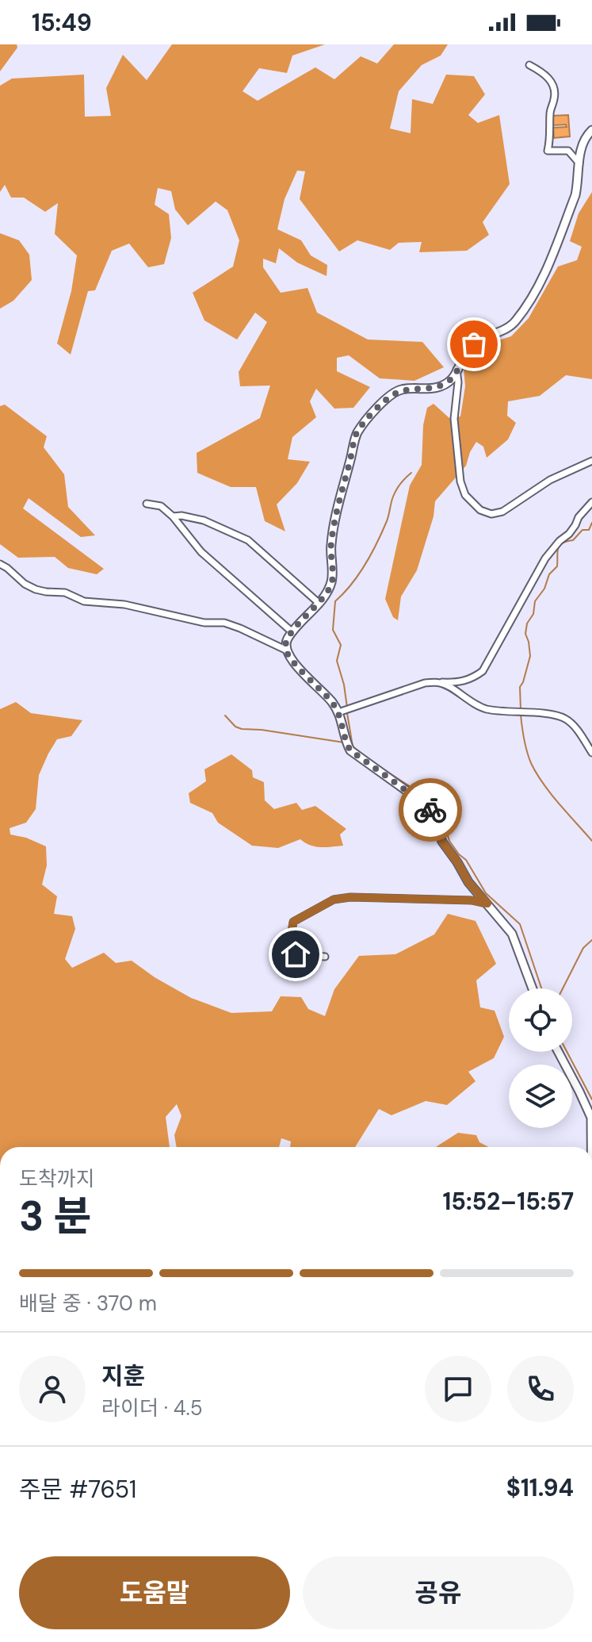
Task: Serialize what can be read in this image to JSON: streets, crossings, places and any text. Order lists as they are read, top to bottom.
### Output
{
  "page": {
    "status": "15:49",
    "heading": ["3 분", "도착까지", "15:52–15:57"],
    "panel": [
      "지훈",
      "라이더 · 4.5",
      "주문 #7651",
      "$11.94"
    ],
    "bar": "배달 중 · 370 m",
    "buttons": ["도움말", "공유"]
  }
}
